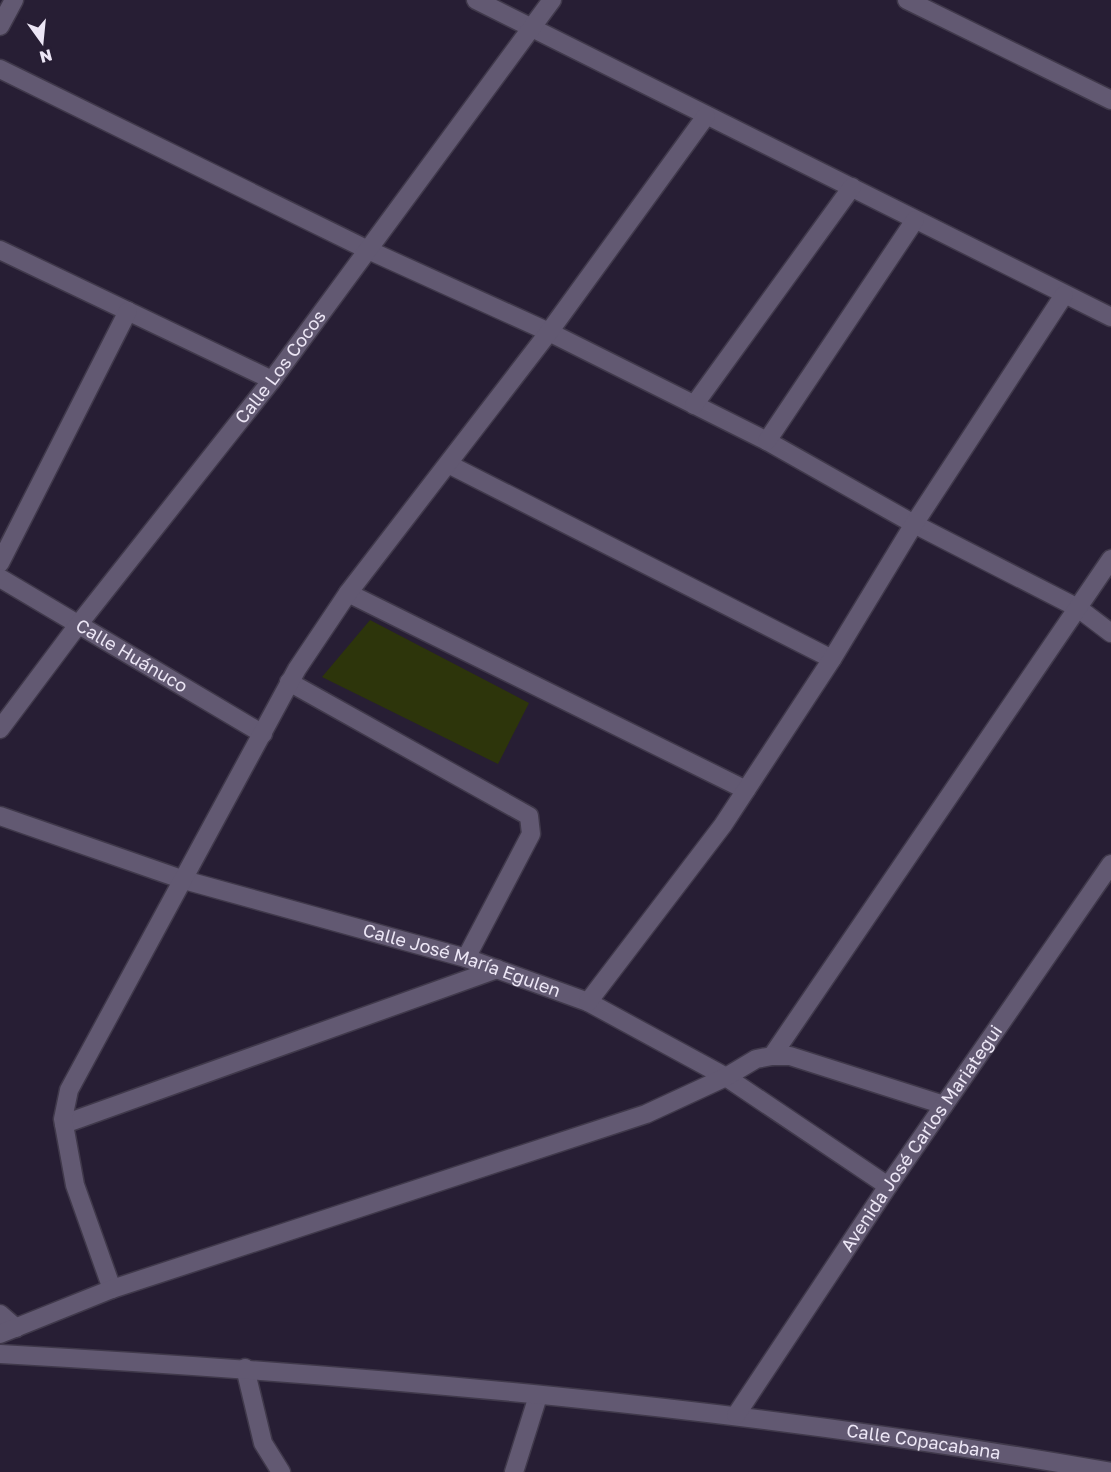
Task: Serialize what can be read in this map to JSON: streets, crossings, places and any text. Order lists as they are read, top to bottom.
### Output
{
  "streets": {
    "street": [
      "Calle Los Cocos",
      "Calle Huánuco",
      "Calle José María Egulen",
      "Avenida José Carlos Mariategui",
      "Calle Copacabana"
    ]
  },
  "crossings": [
    ["Calle Los Cocos", "Calle Huánuco"],
    ["Calle José María Egulen", "Avenida José Carlos Mariategui"],
    ["Avenida José Carlos Mariategui", "Calle Copacabana"]
  ],
  "north": "bottom"
}
